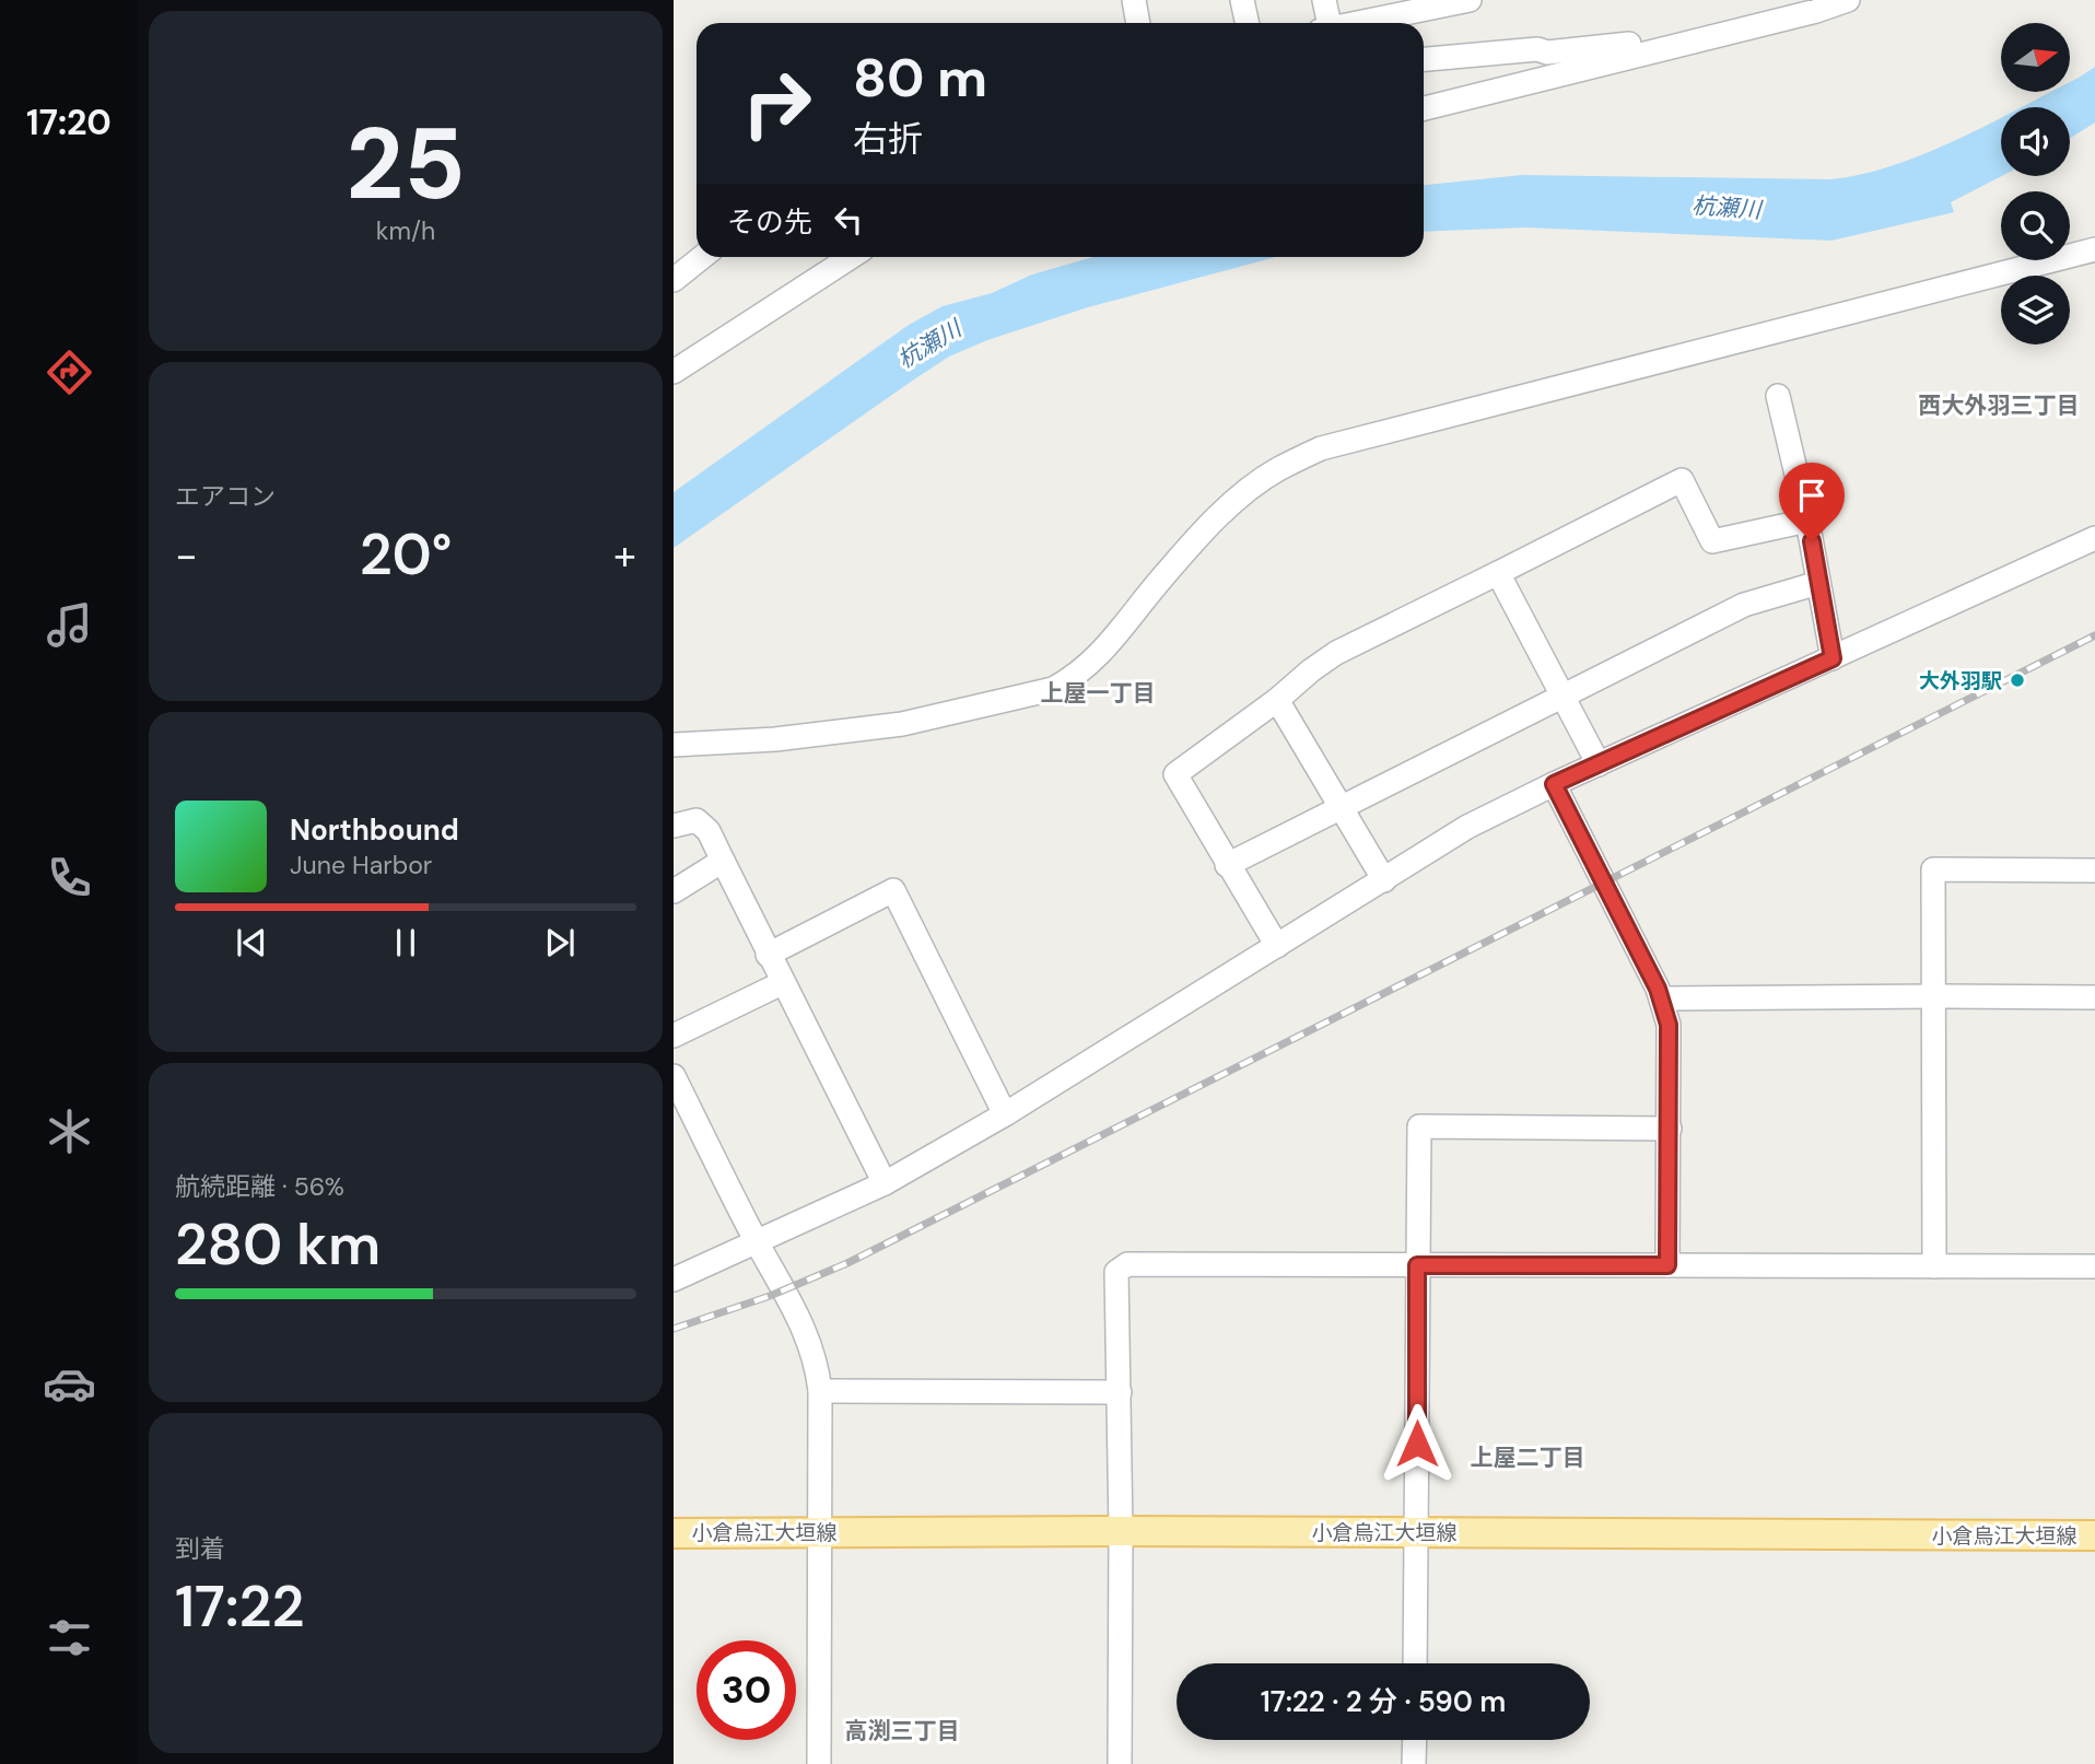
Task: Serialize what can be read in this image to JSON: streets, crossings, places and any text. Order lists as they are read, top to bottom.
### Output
{
  "streets": {
    "main road": ["小倉烏江大垣線"]
  },
  "districts": [
    "西大外羽三丁目",
    "上屋一丁目",
    "上屋二丁目",
    "高渕三丁目"
  ],
  "water": ["杭瀬川"],
  "places": ["大外羽駅"],
  "north": "right",
  "page": {
    "tabs": "17:20",
    "tile": [
      ["25", "km/h"],
      "エアコン",
      ["航続距離 · 56%", "280 km"],
      ["到着", "17:22"]
    ],
    "turn": ["80 m", "右折"],
    "then": "その先",
    "heat": ["−", "20°", "+"],
    "song": ["Northbound", "June Harbor"],
    "limit": "30",
    "trip": "17:22 · 2 分 · 590 m"
  }
}
